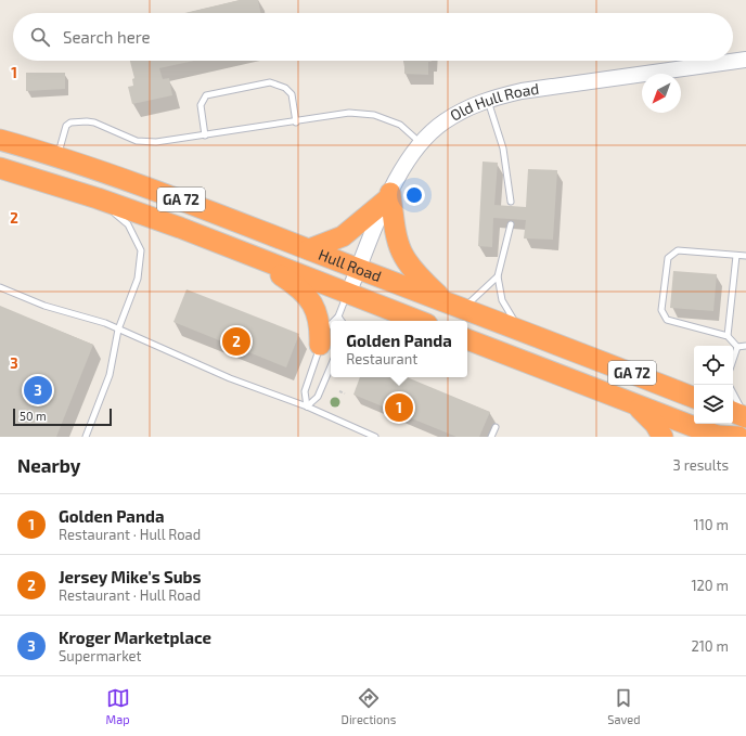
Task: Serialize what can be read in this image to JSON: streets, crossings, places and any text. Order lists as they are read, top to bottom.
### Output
{
  "streets": {
    "highway": ["GA 72", "Hull Road"],
    "main road": ["Old Hull Road"]
  },
  "crossings": [
    ["Old Hull Road", "Hull Road"]
  ],
  "scale_bar": "50 m",
  "north": "bottom left",
  "page": {
    "search": "Search here",
    "popup": ["Golden Panda", "Restaurant"],
    "pins": ["2", "3", "1"],
    "scale": "50 m",
    "heading": ["Nearby", "3 results"],
    "list": [
      {
        "mark": "1",
        "name": "Golden Panda",
        "note": "Restaurant · Hull Road",
        "value": "110 m"
      },
      {
        "mark": "2",
        "name": "Jersey Mike's Subs",
        "note": "Restaurant · Hull Road",
        "value": "120 m"
      },
      {
        "mark": "3",
        "name": "Kroger Marketplace",
        "note": "Supermarket",
        "value": "210 m"
      }
    ],
    "nav": ["Map", "Directions", "Saved"]
  },
  "grid": {
    "rows": ["1", "2", "3"]
  }
}
